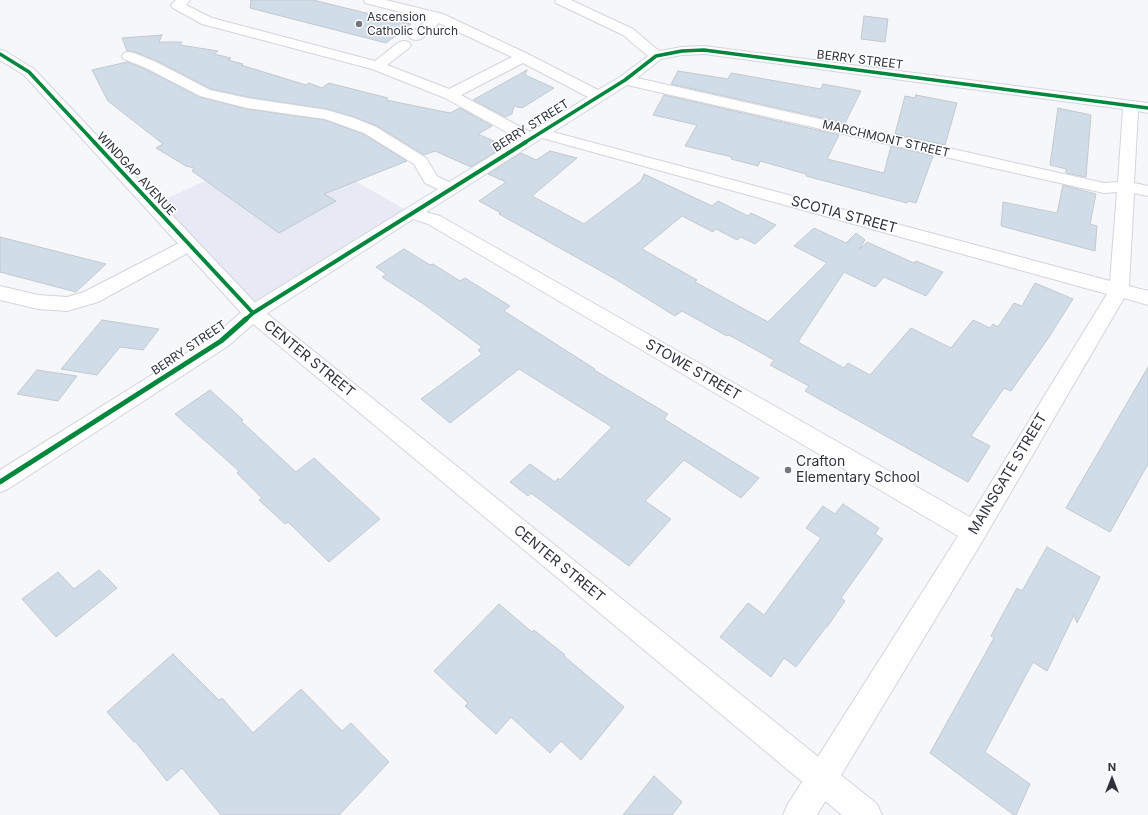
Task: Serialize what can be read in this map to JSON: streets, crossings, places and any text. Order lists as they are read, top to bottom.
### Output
{
  "streets": {
    "street": [
      "BERRY STREET",
      "MARCHMONT STREET",
      "WINDGAP AVENUE",
      "SCOTIA STREET",
      "CENTER STREET",
      "STOWE STREET",
      "MAINSGATE STREET"
    ]
  },
  "crossings": [
    ["BERRY STREET", "MARCHMONT STREET"],
    ["BERRY STREET", "WINDGAP AVENUE"],
    ["BERRY STREET", "SCOTIA STREET"],
    ["BERRY STREET", "CENTER STREET"],
    ["BERRY STREET", "STOWE STREET"],
    ["BERRY STREET", "MAINSGATE STREET"],
    ["MARCHMONT STREET", "MAINSGATE STREET"],
    ["WINDGAP AVENUE", "CENTER STREET"],
    ["SCOTIA STREET", "MAINSGATE STREET"],
    ["CENTER STREET", "MAINSGATE STREET"],
    ["STOWE STREET", "MAINSGATE STREET"]
  ],
  "places": ["Ascension Catholic Church", "Crafton Elementary School"],
  "north": "top"
}
